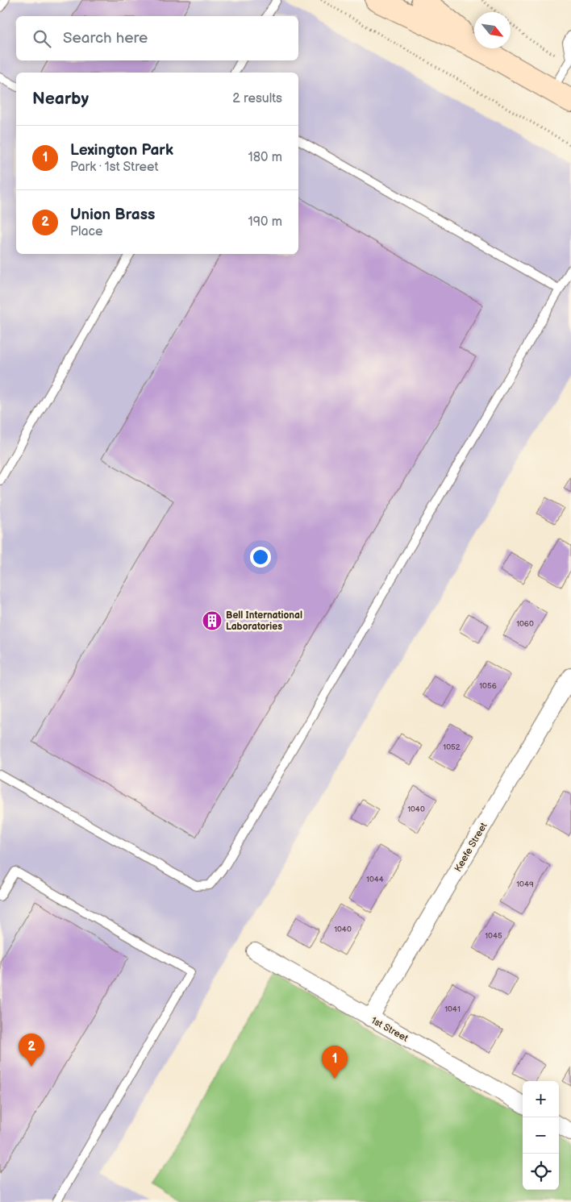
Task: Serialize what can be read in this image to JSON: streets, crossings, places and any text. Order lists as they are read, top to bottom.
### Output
{
  "streets": {
    "street": ["Keefe Street", "1st Street"]
  },
  "crossings": [
    ["Keefe Street", "1st Street"]
  ],
  "places": {
    "building": ["Bell International Laboratories"]
  },
  "house_numbers": [
    "1060",
    "1056",
    "1052",
    "1040",
    "1044",
    "1049",
    "1040",
    "1045",
    "1041"
  ],
  "north": "bottom right",
  "page": {
    "search": "Search here",
    "heading": ["Nearby", "2 results"],
    "list": [
      {
        "mark": "1",
        "name": "Lexington Park",
        "note": "Park · 1st Street",
        "value": "180 m"
      },
      {
        "mark": "2",
        "name": "Union Brass",
        "note": "Place",
        "value": "190 m"
      }
    ],
    "pins": ["2", "1"],
    "map_buttons": ["+", "−"]
  }
}
